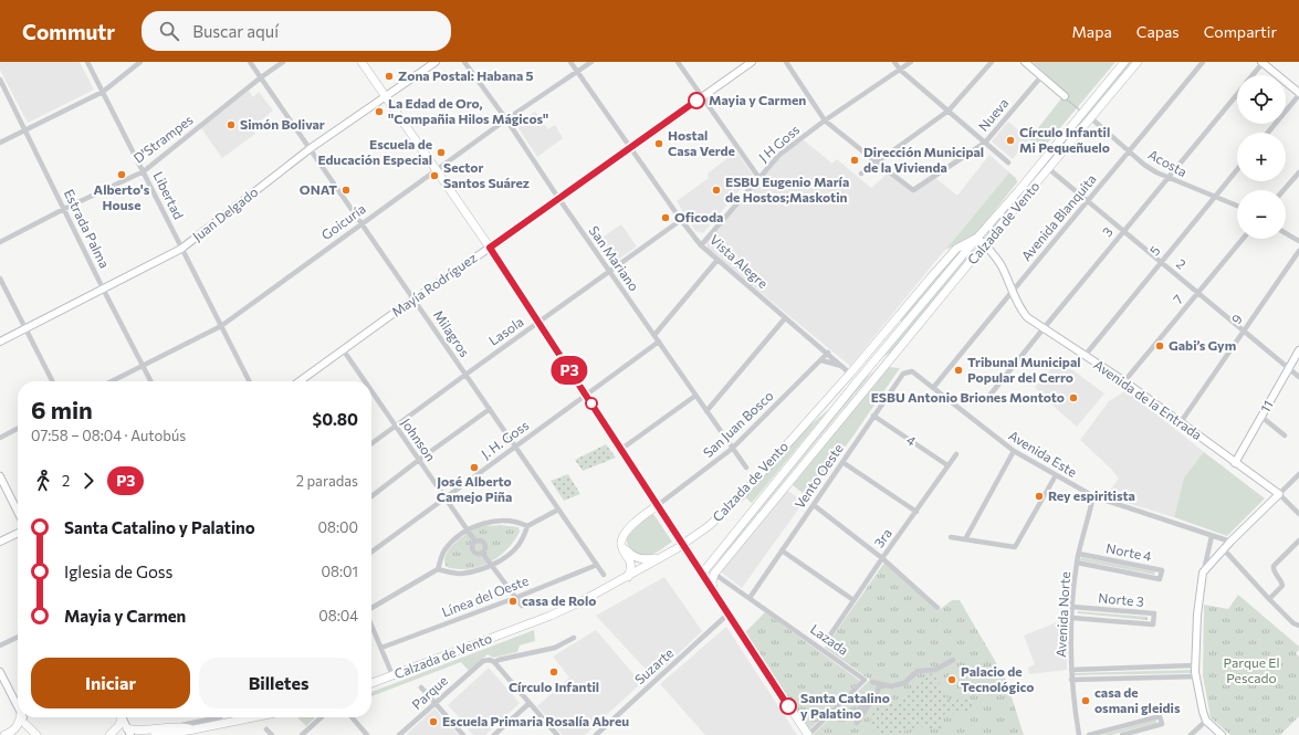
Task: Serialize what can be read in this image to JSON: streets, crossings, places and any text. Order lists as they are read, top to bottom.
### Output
{
  "streets": {
    "main road": ["Calzada de Vento"],
    "street": [
      "Nueva",
      "D'Strampes",
      "J H Goss",
      "Acosta",
      "Libertad",
      "Juan Delgado",
      "Avenida Blanquita",
      "Goicuría",
      "Estrada Palma",
      "3",
      "5",
      "San Mariano",
      "Vista Alegre",
      "2",
      "Mayía Rodríguez",
      "7",
      "9",
      "Lasola",
      "Milagros",
      "Avenida de la Entrada",
      "11",
      "San Juan Bosco",
      "Johnson",
      "J. H. Goss",
      "4",
      "Avenida Este",
      "Vento Oeste",
      "3ra",
      "Norte 4",
      "Línea del Oeste",
      "Norte 3",
      "Avenida Norte",
      "Lazada",
      "Suzarte",
      "Parque"
    ]
  },
  "crossings": [
    ["D'Strampes", "Libertad"],
    ["D'Strampes", "Estrada Palma"],
    ["D'Strampes", "Milagros"],
    ["J H Goss", "Vista Alegre"],
    ["Acosta", "Avenida Blanquita"],
    ["Acosta", "Calzada de Vento"],
    ["Acosta", "3"],
    ["Acosta", "5"],
    ["Libertad", "Juan Delgado"],
    ["Libertad", "Goicuría"],
    ["Juan Delgado", "Estrada Palma"],
    ["Juan Delgado", "Milagros"],
    ["Avenida Blanquita", "2"],
    ["Avenida Blanquita", "Avenida de la Entrada"],
    ["Avenida Blanquita", "Avenida Este"],
    ["Goicuría", "Estrada Palma"],
    ["Goicuría", "San Mariano"],
    ["Goicuría", "Vista Alegre"],
    ["Goicuría", "Milagros"],
    ["Calzada de Vento", "Vista Alegre"],
    ["Calzada de Vento", "2"],
    ["Calzada de Vento", "Avenida de la Entrada"],
    ["Calzada de Vento", "Lazada"],
    ["3", "2"],
    ["3", "Avenida de la Entrada"],
    ["5", "2"],
    ["5", "Avenida de la Entrada"],
    ["San Mariano", "Mayía Rodríguez"],
    ["San Mariano", "Lasola"],
    ["San Mariano", "San Juan Bosco"],
    ["San Mariano", "J. H. Goss"],
    ["Vista Alegre", "Mayía Rodríguez"],
    ["Vista Alegre", "Lasola"],
    ["Vista Alegre", "San Juan Bosco"],
    ["2", "7"],
    ["2", "9"],
    ["2", "11"],
    ["Mayía Rodríguez", "Milagros"],
    ["Mayía Rodríguez", "Johnson"],
    ["7", "Avenida de la Entrada"],
    ["9", "Avenida de la Entrada"],
    ["Lasola", "Milagros"],
    ["Lasola", "Johnson"],
    ["Milagros", "J. H. Goss"],
    ["Milagros", "Línea del Oeste"],
    ["Avenida de la Entrada", "11"],
    ["Johnson", "J. H. Goss"],
    ["Johnson", "Línea del Oeste"],
    ["4", "Vento Oeste"],
    ["4", "3ra"],
    ["Avenida Este", "Vento Oeste"],
    ["Avenida Este", "Avenida Norte"],
    ["Vento Oeste", "Lazada"],
    ["Norte 4", "Avenida Norte"],
    ["Norte 3", "Avenida Norte"]
  ],
  "parks": ["Parque El Pescado"],
  "places": [
    "Zona Postal: Habana 5",
    "Mayia y Carmen",
    "La Edad de Oro, \"Compañia Hilos Mágicos\"",
    "Simón Bolivar",
    "Círculo Infantil Mi Pequeñuelo",
    "Hostal Casa Verde",
    "Escuela de Educación Especial",
    "Dirección Municipal de la Vivienda",
    "Alberto's House",
    "Sector Santos Suárez",
    "ONAT",
    "ESBU Eugenio María de Hostos;Maskotin",
    "Oficoda",
    "Gabi’s Gym",
    "Tribunal Municipal Popular del Cerro",
    "ESBU Antonio Briones Montoto",
    "José Alberto Camejo Piña",
    "Rey espiritista",
    "casa de Rolo",
    "Círculo Infantil",
    "Palacio de Tecnológico",
    "casa de osmani gleidis",
    "Santa Catalino y Palatino",
    "Escuela Primaria Rosalía Abreu"
  ],
  "lines": ["bus line P3"],
  "page": {
    "header": "Commutr",
    "search": "Buscar aquí",
    "nav": ["Mapa", "Capas", "Compartir"],
    "on_map": "P3",
    "map_buttons": ["+", "−"],
    "heading": ["6 min", "07:58 – 08:04 · Autobús", "$0.80"],
    "legs": ["2", "P3", "2 paradas"],
    "list": [
      {
        "name": "Santa Catalino y Palatino",
        "value": "08:00"
      },
      {
        "name": "Iglesia de Goss",
        "value": "08:01"
      },
      {
        "name": "Mayia y Carmen",
        "value": "08:04"
      }
    ],
    "buttons": ["Iniciar", "Billetes"]
  }
}
